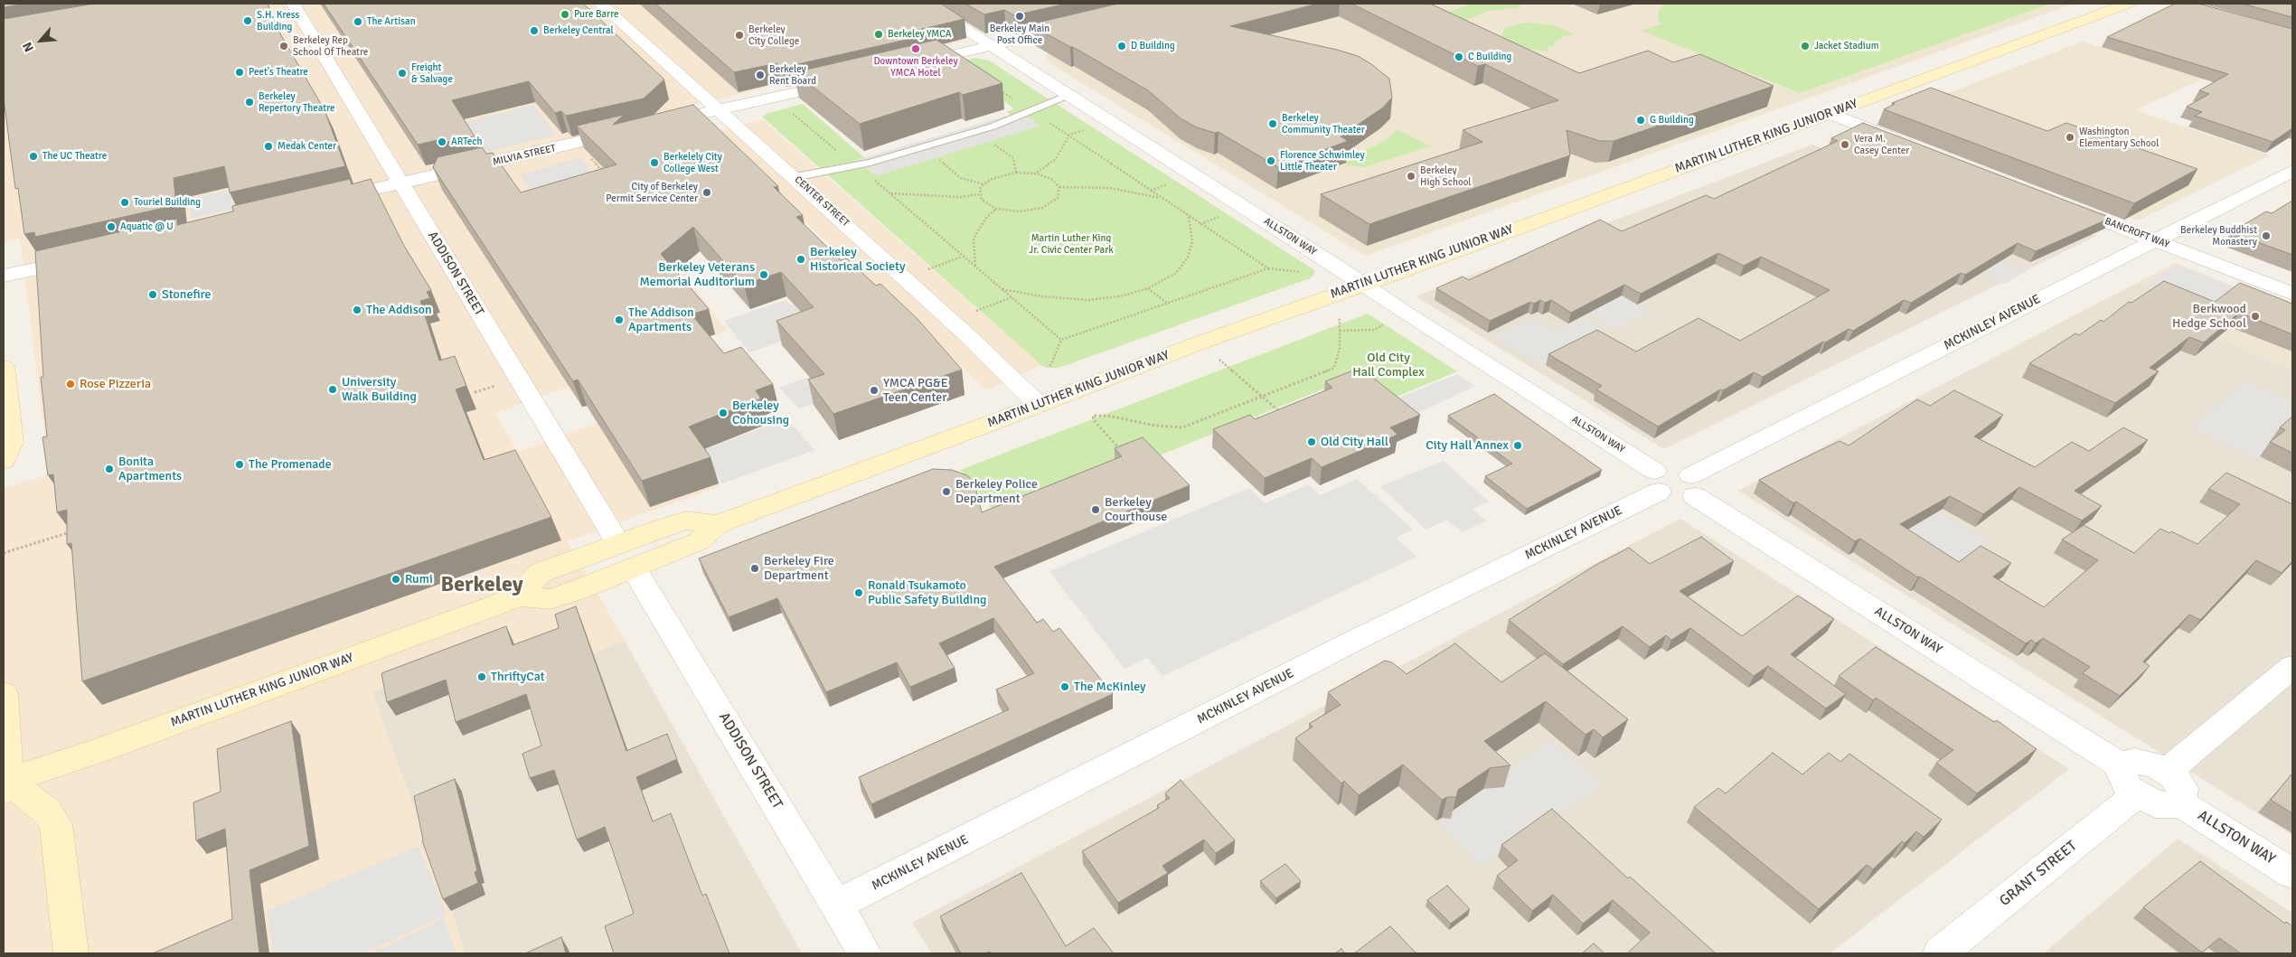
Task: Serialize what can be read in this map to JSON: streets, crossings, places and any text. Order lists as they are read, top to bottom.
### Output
{
  "streets": {
    "street": [
      "MARTIN LUTHER KING JUNIOR WAY",
      "MILVIA STREET",
      "CENTER STREET",
      "BANCROFT WAY",
      "ALLSTON WAY",
      "ADDISON STREET",
      "MCKINLEY AVENUE",
      "GRANT STREET"
    ]
  },
  "crossings": [
    ["MARTIN LUTHER KING JUNIOR WAY", "CENTER STREET"],
    ["MARTIN LUTHER KING JUNIOR WAY", "ALLSTON WAY"],
    ["MARTIN LUTHER KING JUNIOR WAY", "ADDISON STREET"],
    ["MILVIA STREET", "CENTER STREET"],
    ["MILVIA STREET", "ADDISON STREET"],
    ["BANCROFT WAY", "MCKINLEY AVENUE"],
    ["ALLSTON WAY", "MCKINLEY AVENUE"],
    ["ADDISON STREET", "MCKINLEY AVENUE"]
  ],
  "districts": ["Berkeley"],
  "parks": ["Martin Luther King Jr. Civic Center Park", "Old City Hall Complex"],
  "places": [
    "Pure Barre",
    "Berkeley Main Post Office",
    "S.H. Kress Building",
    "The Artisan",
    "Berkeley Central",
    "Berkeley YMCA",
    "Berkeley City College",
    "Berkeley Rep School Of Theatre",
    "D Building",
    "Jacket Stadium",
    "Downtown Berkeley YMCA Hotel",
    "C Building",
    "Peet's Theatre",
    "Freight & Salvage",
    "Berkeley Rent Board",
    "Berkeley Repertory Theatre",
    "G Building",
    "Berkeley Community Theater",
    "Washington Elementary School",
    "ARTech",
    "Vera M. Casey Center",
    "Medak Center",
    "The UC Theatre",
    "Florence Schwimley Little Theater",
    "Berkelely City College West",
    "Berkeley High School",
    "City of Berkeley Permit Service Center",
    "Touriel Building",
    "Aquatic @ U",
    "Berkeley Buddhist Monastery",
    "Berkeley Historical Society",
    "Berkeley Veterans Memorial Auditorium",
    "Stonefire",
    "The Addison",
    "Berkwood Hedge School",
    "The Addison Apartments",
    "Rose Pizzeria",
    "University Walk Building",
    "YMCA PG&E Teen Center",
    "Berkeley Cohousing",
    "Old City Hall",
    "City Hall Annex",
    "The Promenade",
    "Bonita Apartments",
    "Berkeley Police Department",
    "Berkeley Courthouse",
    "Berkeley Fire Department",
    "Rumi",
    "Ronald Tsukamoto Public Safety Building",
    "ThriftyCat",
    "The McKinley"
  ],
  "north": "bottom left"
}
